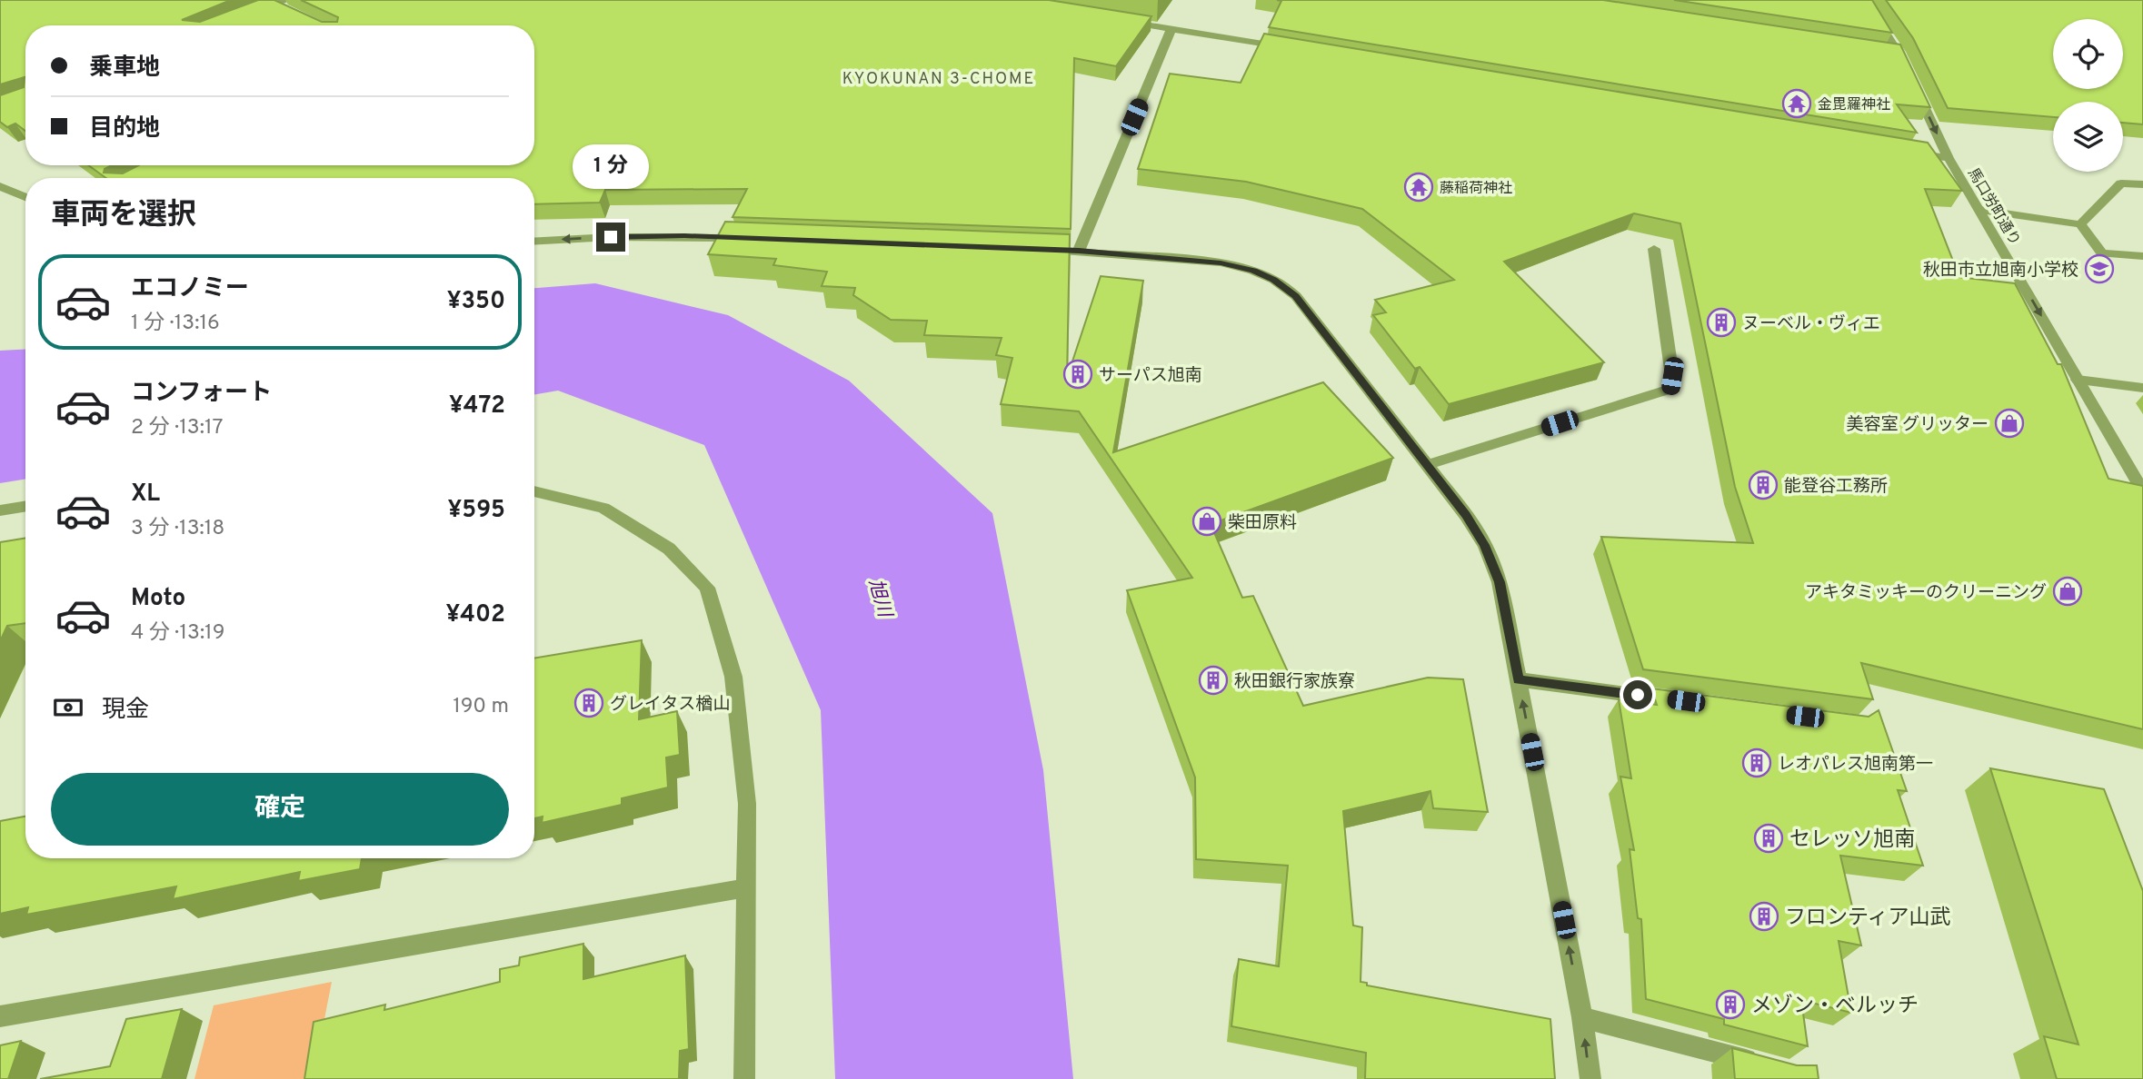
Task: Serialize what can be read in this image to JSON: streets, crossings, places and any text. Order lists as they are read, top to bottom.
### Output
{
  "streets": {
    "street": ["馬口労町通り"]
  },
  "one_way": ["馬口労町通り"],
  "districts": ["KYOKUNAN 3-CHOME"],
  "water": ["旭川"],
  "places": {
    "temple": ["金毘羅神社", "藤稲荷神社"],
    "school or university": ["秋田市立旭南小学校"],
    "building": [
      "ヌーベル・ヴィエ",
      "サーパス旭南",
      "能登谷工務所",
      "秋田銀行家族寮",
      "グレイタス楢山",
      "レオパレス旭南第一",
      "セレッソ旭南",
      "フロンティア山武",
      "メゾン・ベルッチ"
    ],
    "shop": ["美容室 グリッター", "柴田原料", "アキタミッキーのクリーニング"]
  },
  "page": {
    "banner": ["乗車地", "目的地"],
    "bubble": "1 分",
    "heading": "車両を選択",
    "list": [
      {
        "name": "エコノミー",
        "note": "1 分 · 13:16",
        "value": "¥350"
      },
      {
        "name": "コンフォート",
        "note": "2 分 · 13:17",
        "value": "¥472"
      },
      {
        "name": "XL",
        "note": "3 分 · 13:18",
        "value": "¥595"
      },
      {
        "name": "Moto",
        "note": "4 分 · 13:19",
        "value": "¥402"
      }
    ],
    "pay": ["現金", "190 m"],
    "buttons": "確定"
  }
}
